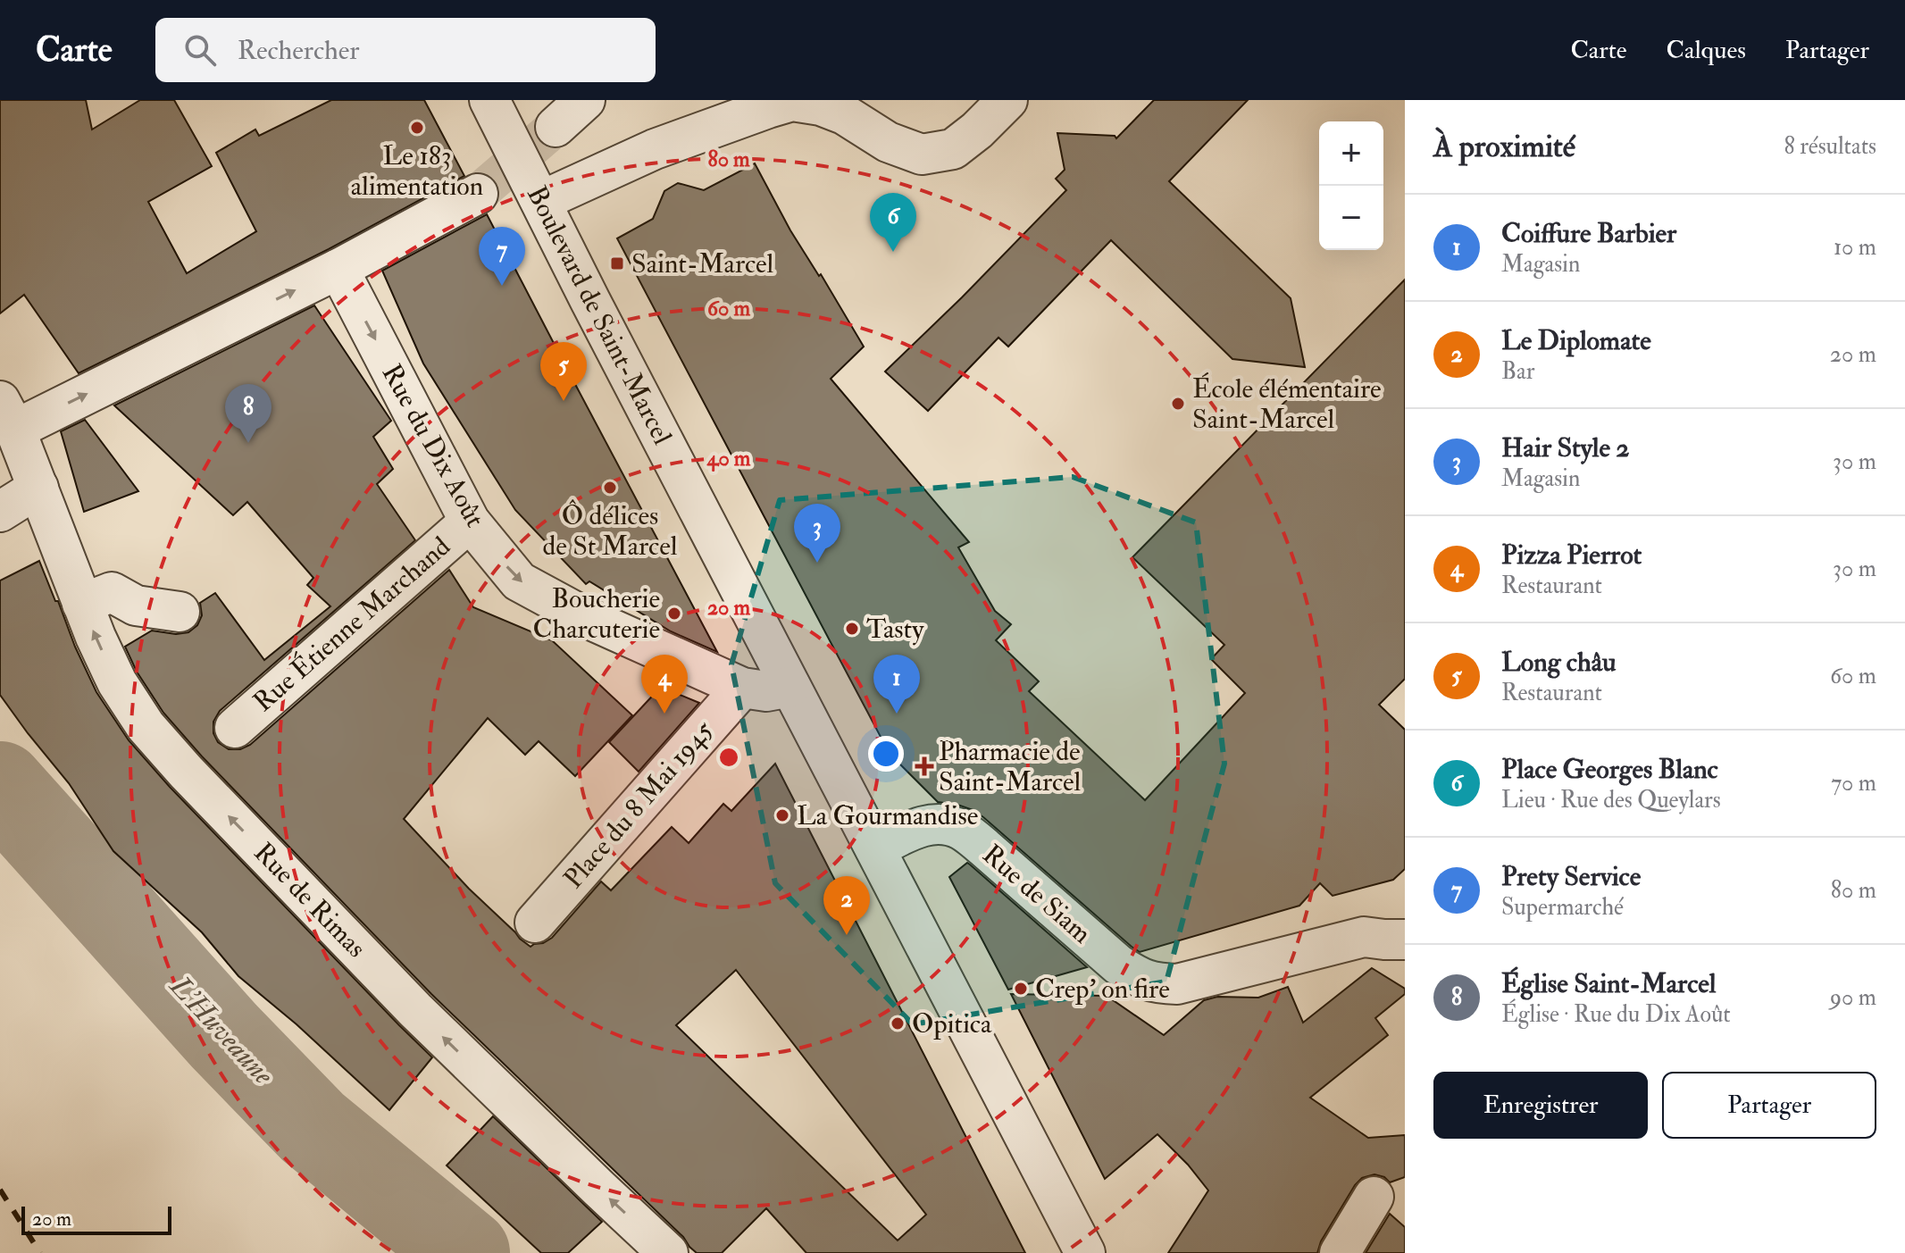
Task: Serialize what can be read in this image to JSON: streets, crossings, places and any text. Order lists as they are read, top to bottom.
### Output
{
  "streets": {
    "street": [
      "Boulevard de Saint-Marcel",
      "Rue du Dix Août",
      "Rue Étienne Marchand",
      "Place du 8 Mai 1945",
      "Rue de Siam",
      "Rue de Rimas"
    ]
  },
  "crossings": [
    ["Boulevard de Saint-Marcel", "Rue du Dix Août"],
    ["Boulevard de Saint-Marcel", "Rue de Siam"],
    ["Rue du Dix Août", "Rue Étienne Marchand"],
    ["Rue du Dix Août", "Place du 8 Mai 1945"]
  ],
  "one_way": ["Rue du Dix Août", "Rue de Rimas"],
  "water": ["L'Huveaune"],
  "places": {
    "other": [
      "Le 183 alimentation",
      "École élémentaire Saint-Marcel",
      "Ô délices de St Marcel",
      "Boucherie Charcuterie",
      "Tasty",
      "La Gourmandise",
      "Crep' on fire",
      "Opitica"
    ],
    "transit": ["Saint-Marcel"],
    "health": ["Pharmacie de Saint-Marcel"]
  },
  "scale_bar": "20 m",
  "page": {
    "header": "Carte",
    "search": "Rechercher",
    "nav": ["Carte", "Calques", "Partager"],
    "heading": ["À proximité", "8 résultats"],
    "map_buttons": ["+", "−"],
    "pins": [
      "6",
      "7",
      "5",
      "8",
      "3",
      "1",
      "4",
      "2"
    ],
    "list": [
      {
        "mark": "1",
        "name": "Coiffure Barbier",
        "note": "Magasin",
        "value": "10 m"
      },
      {
        "mark": "2",
        "name": "Le Diplomate",
        "note": "Bar",
        "value": "20 m"
      },
      {
        "mark": "3",
        "name": "Hair Style 2",
        "note": "Magasin",
        "value": "30 m"
      },
      {
        "mark": "4",
        "name": "Pizza Pierrot",
        "note": "Restaurant",
        "value": "30 m"
      },
      {
        "mark": "5",
        "name": "Long châu",
        "note": "Restaurant",
        "value": "60 m"
      },
      {
        "mark": "6",
        "name": "Place Georges Blanc",
        "note": "Lieu · Rue des Queylars",
        "value": "70 m"
      },
      {
        "mark": "7",
        "name": "Prety Service",
        "note": "Supermarché",
        "value": "80 m"
      },
      {
        "mark": "8",
        "name": "Église Saint-Marcel",
        "note": "Église · Rue du Dix Août",
        "value": "90 m"
      }
    ],
    "buttons": ["Enregistrer", "Partager"],
    "scale": "20 m"
  },
  "rings": [
    "80 m",
    "60 m",
    "40 m",
    "20 m"
  ]
}
